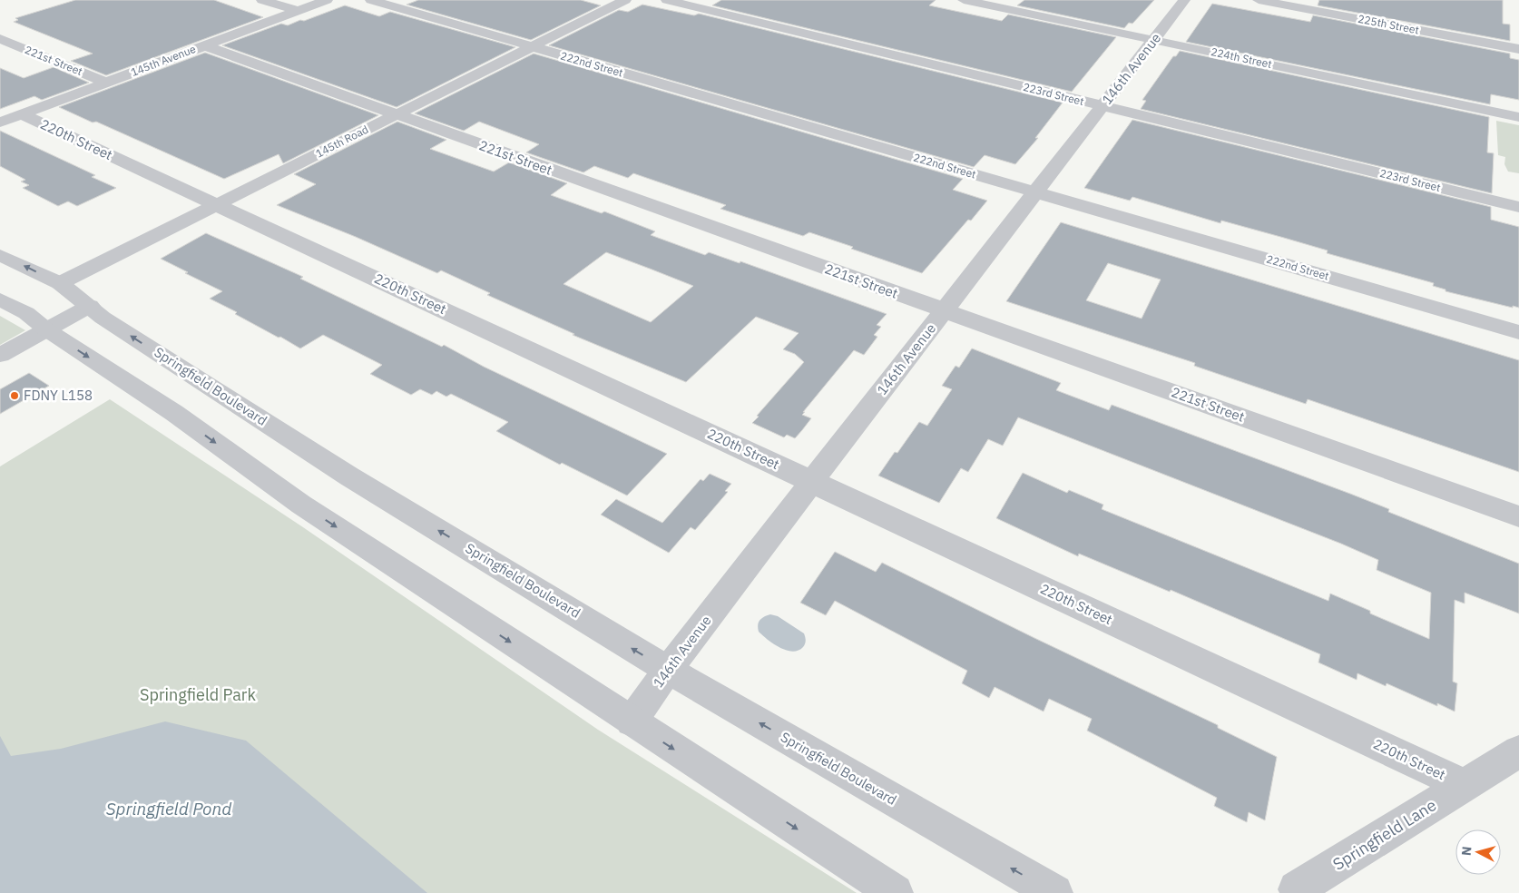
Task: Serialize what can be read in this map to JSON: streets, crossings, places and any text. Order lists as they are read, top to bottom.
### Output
{
  "streets": {
    "street": [
      "225th Street",
      "224th Street",
      "221st Street",
      "145th Avenue",
      "222nd Street",
      "146th Avenue",
      "223rd Street",
      "220th Street",
      "145th Road",
      "Springfield Boulevard",
      "Springfield Lane"
    ]
  },
  "crossings": [
    ["224th Street", "146th Avenue"],
    ["221st Street", "145th Avenue"],
    ["221st Street", "146th Avenue"],
    ["221st Street", "145th Road"],
    ["145th Avenue", "220th Street"],
    ["222nd Street", "146th Avenue"],
    ["222nd Street", "145th Road"],
    ["146th Avenue", "223rd Street"],
    ["146th Avenue", "220th Street"],
    ["146th Avenue", "Springfield Boulevard"],
    ["220th Street", "145th Road"],
    ["220th Street", "Springfield Lane"],
    ["145th Road", "Springfield Boulevard"]
  ],
  "water": ["Springfield Pond"],
  "parks": ["Springfield Park"],
  "places": ["FDNY L158"],
  "north": "left"
}
